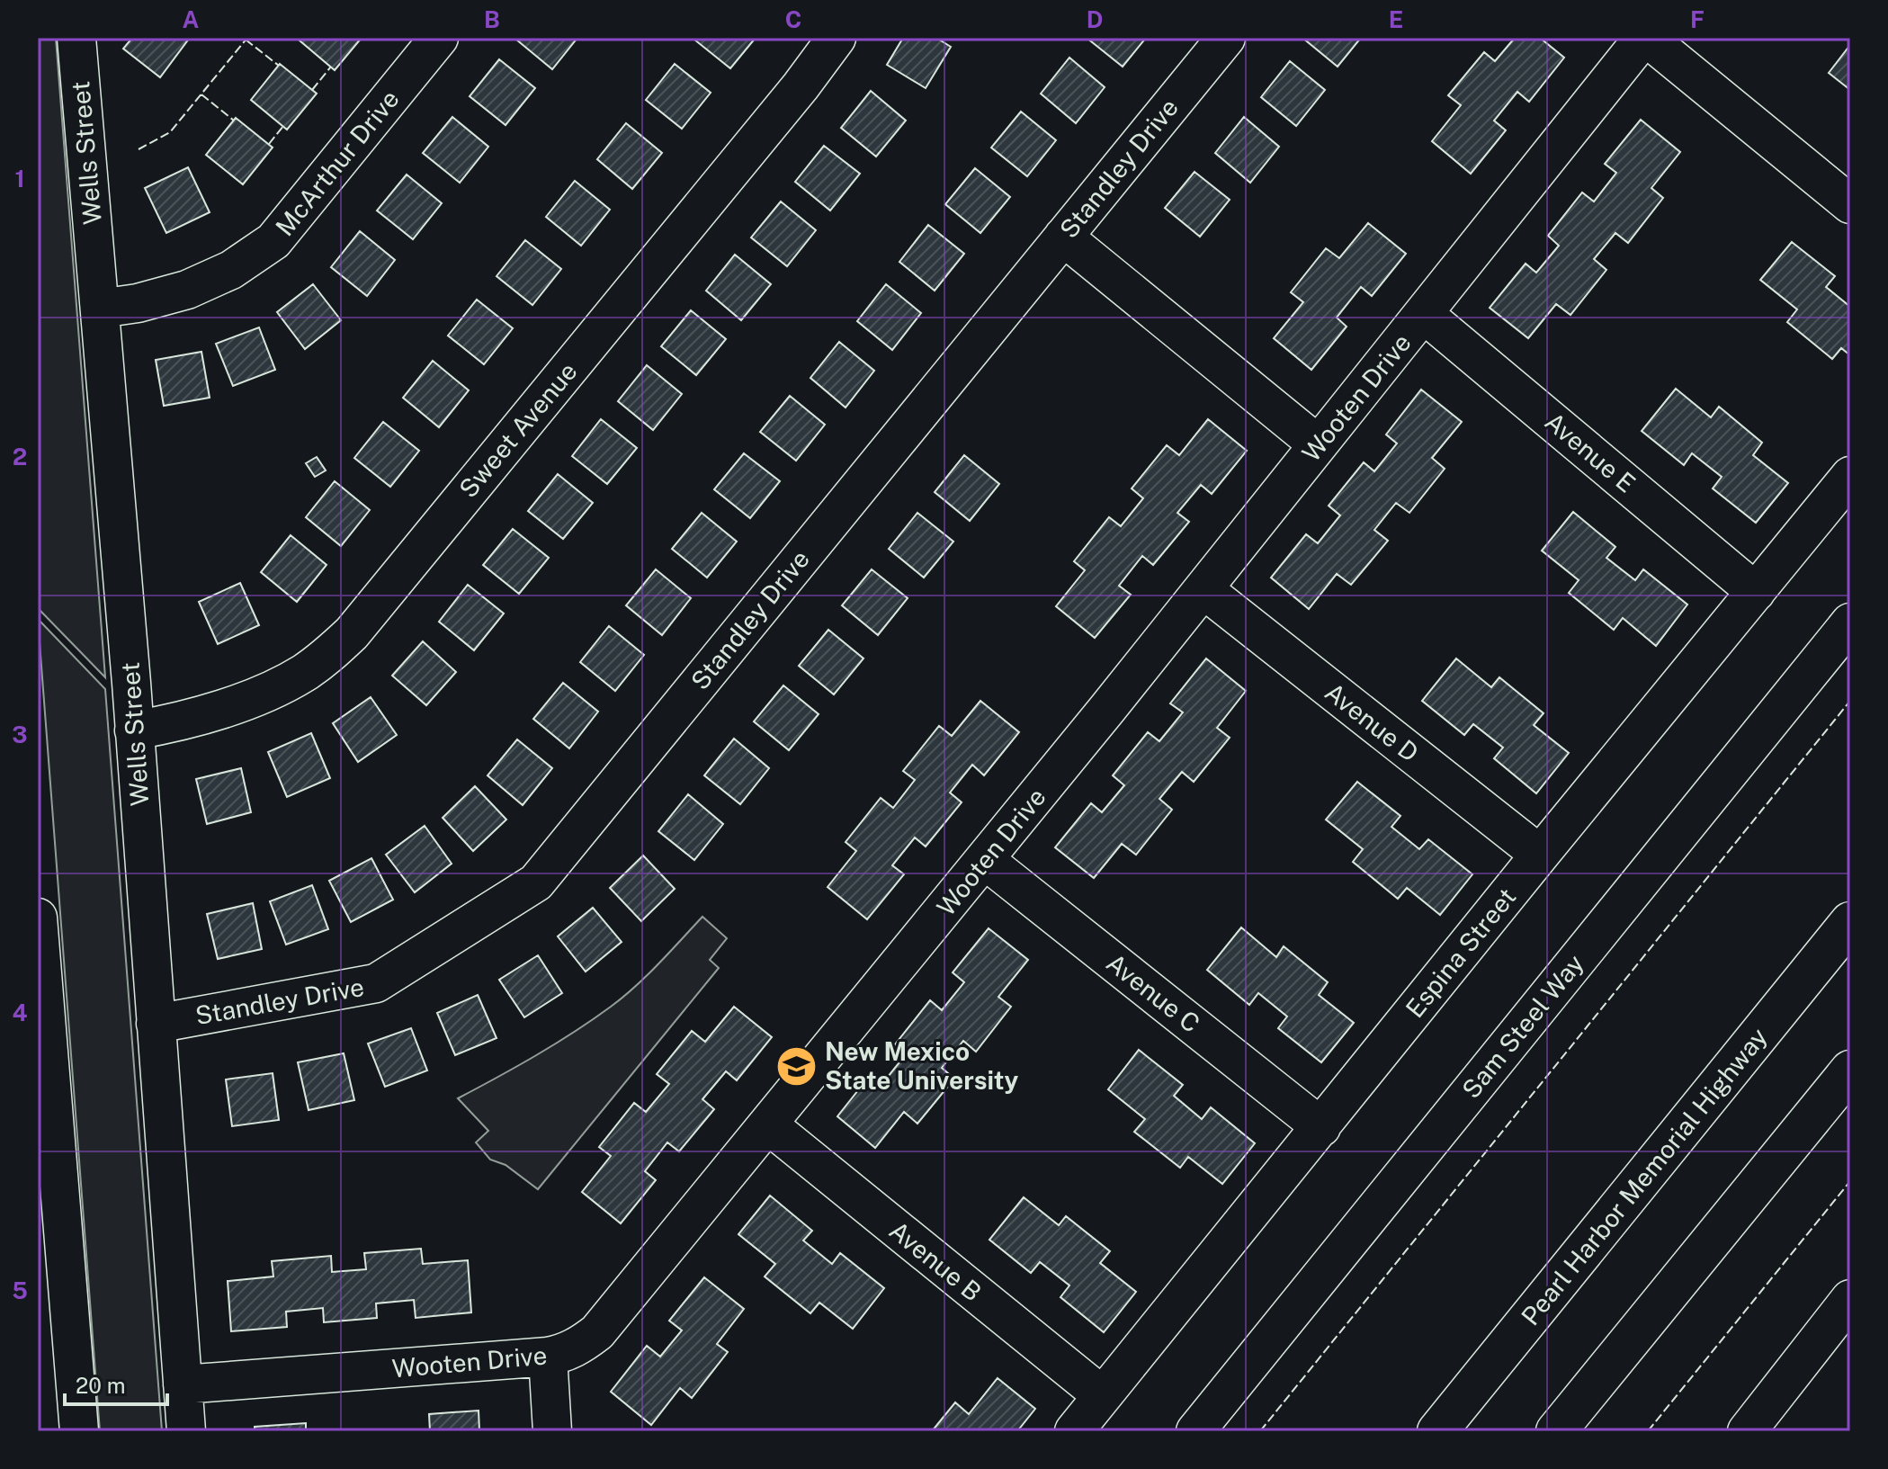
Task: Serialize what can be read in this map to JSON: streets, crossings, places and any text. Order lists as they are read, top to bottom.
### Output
{
  "streets": {
    "highway": ["Pearl Harbor Memorial Highway"],
    "street": [
      "Wells Street",
      "McArthur Drive",
      "Standley Drive",
      "Wooten Drive",
      "Sweet Avenue",
      "Avenue E",
      "Avenue D",
      "Espina Street",
      "Avenue C",
      "Sam Steel Way",
      "Avenue B"
    ]
  },
  "crossings": [
    ["Wells Street", "McArthur Drive"],
    ["Wells Street", "Standley Drive"],
    ["Wells Street", "Wooten Drive"],
    ["Wells Street", "Sweet Avenue"],
    ["Wooten Drive", "Avenue E"],
    ["Wooten Drive", "Avenue D"],
    ["Wooten Drive", "Avenue C"],
    ["Wooten Drive", "Avenue B"],
    ["Avenue E", "Espina Street"],
    ["Avenue D", "Espina Street"],
    ["Espina Street", "Avenue C"],
    ["Espina Street", "Avenue B"]
  ],
  "places": {
    "school or university": ["New Mexico State University"]
  },
  "scale_bar": "20 m",
  "grid": {
    "columns": [
      "A",
      "B",
      "C",
      "D",
      "E",
      "F"
    ],
    "rows": [
      "1",
      "2",
      "3",
      "4",
      "5"
    ]
  }
}
